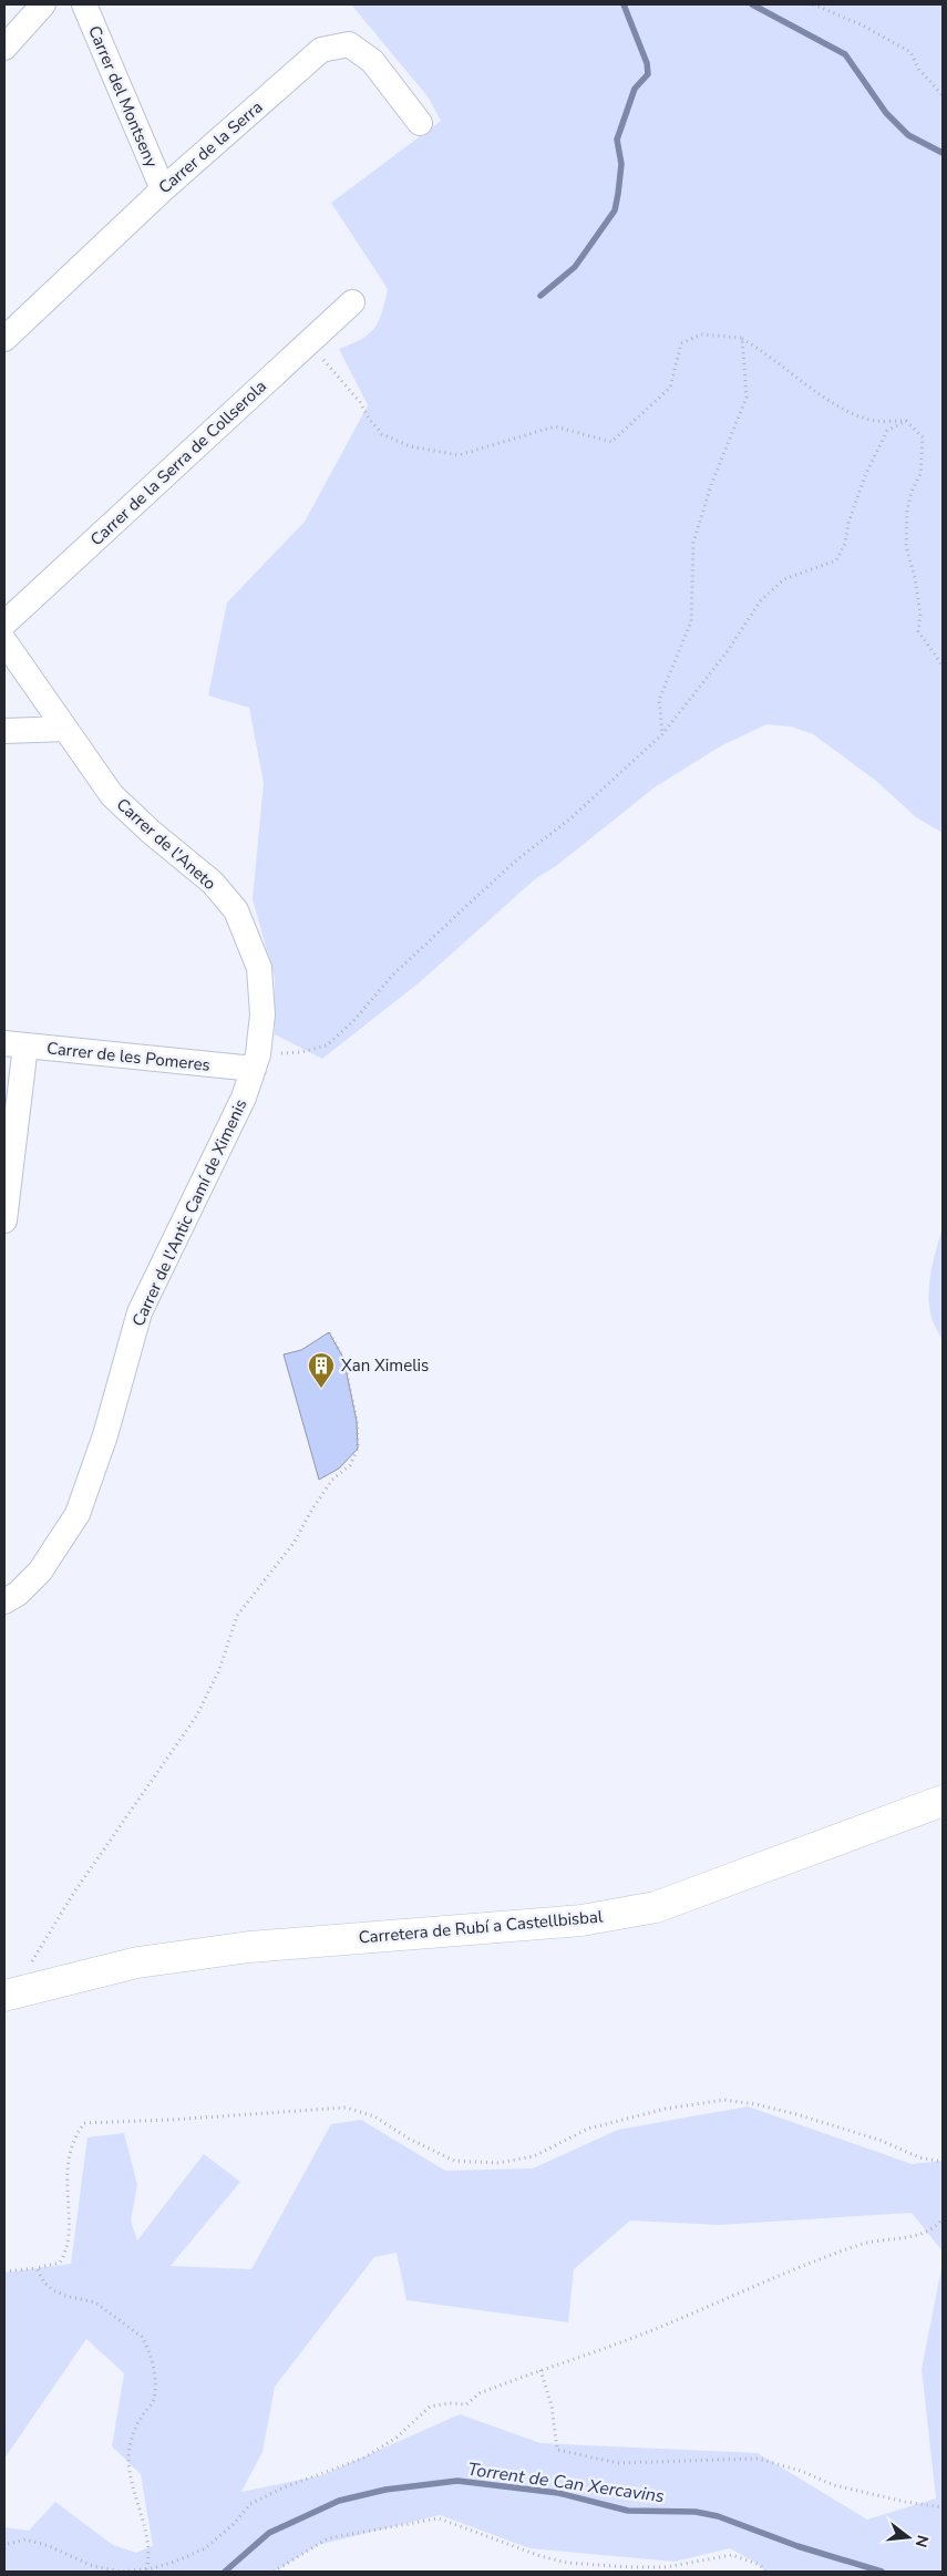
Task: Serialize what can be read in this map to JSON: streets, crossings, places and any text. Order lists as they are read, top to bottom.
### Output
{
  "streets": {
    "street": [
      "Carrer del Montseny",
      "Carrer de la Serra",
      "Carrer de la Serra de Collserola",
      "Carrer de l'Aneto",
      "Carrer de les Pomeres",
      "Carrer de l'Antic Camí de Ximenis",
      "Carretera de Rubí a Castellbisbal"
    ]
  },
  "crossings": [
    ["Carrer del Montseny", "Carrer de la Serra"],
    ["Carrer de l'Aneto", "Carrer de les Pomeres"],
    ["Carrer de l'Aneto", "Carrer de l'Antic Camí de Ximenis"],
    ["Carrer de les Pomeres", "Carrer de l'Antic Camí de Ximenis"]
  ],
  "water": ["Torrent de Can Xercavins"],
  "places": {
    "building": ["Xan Ximelis"]
  },
  "north": "right"
}
